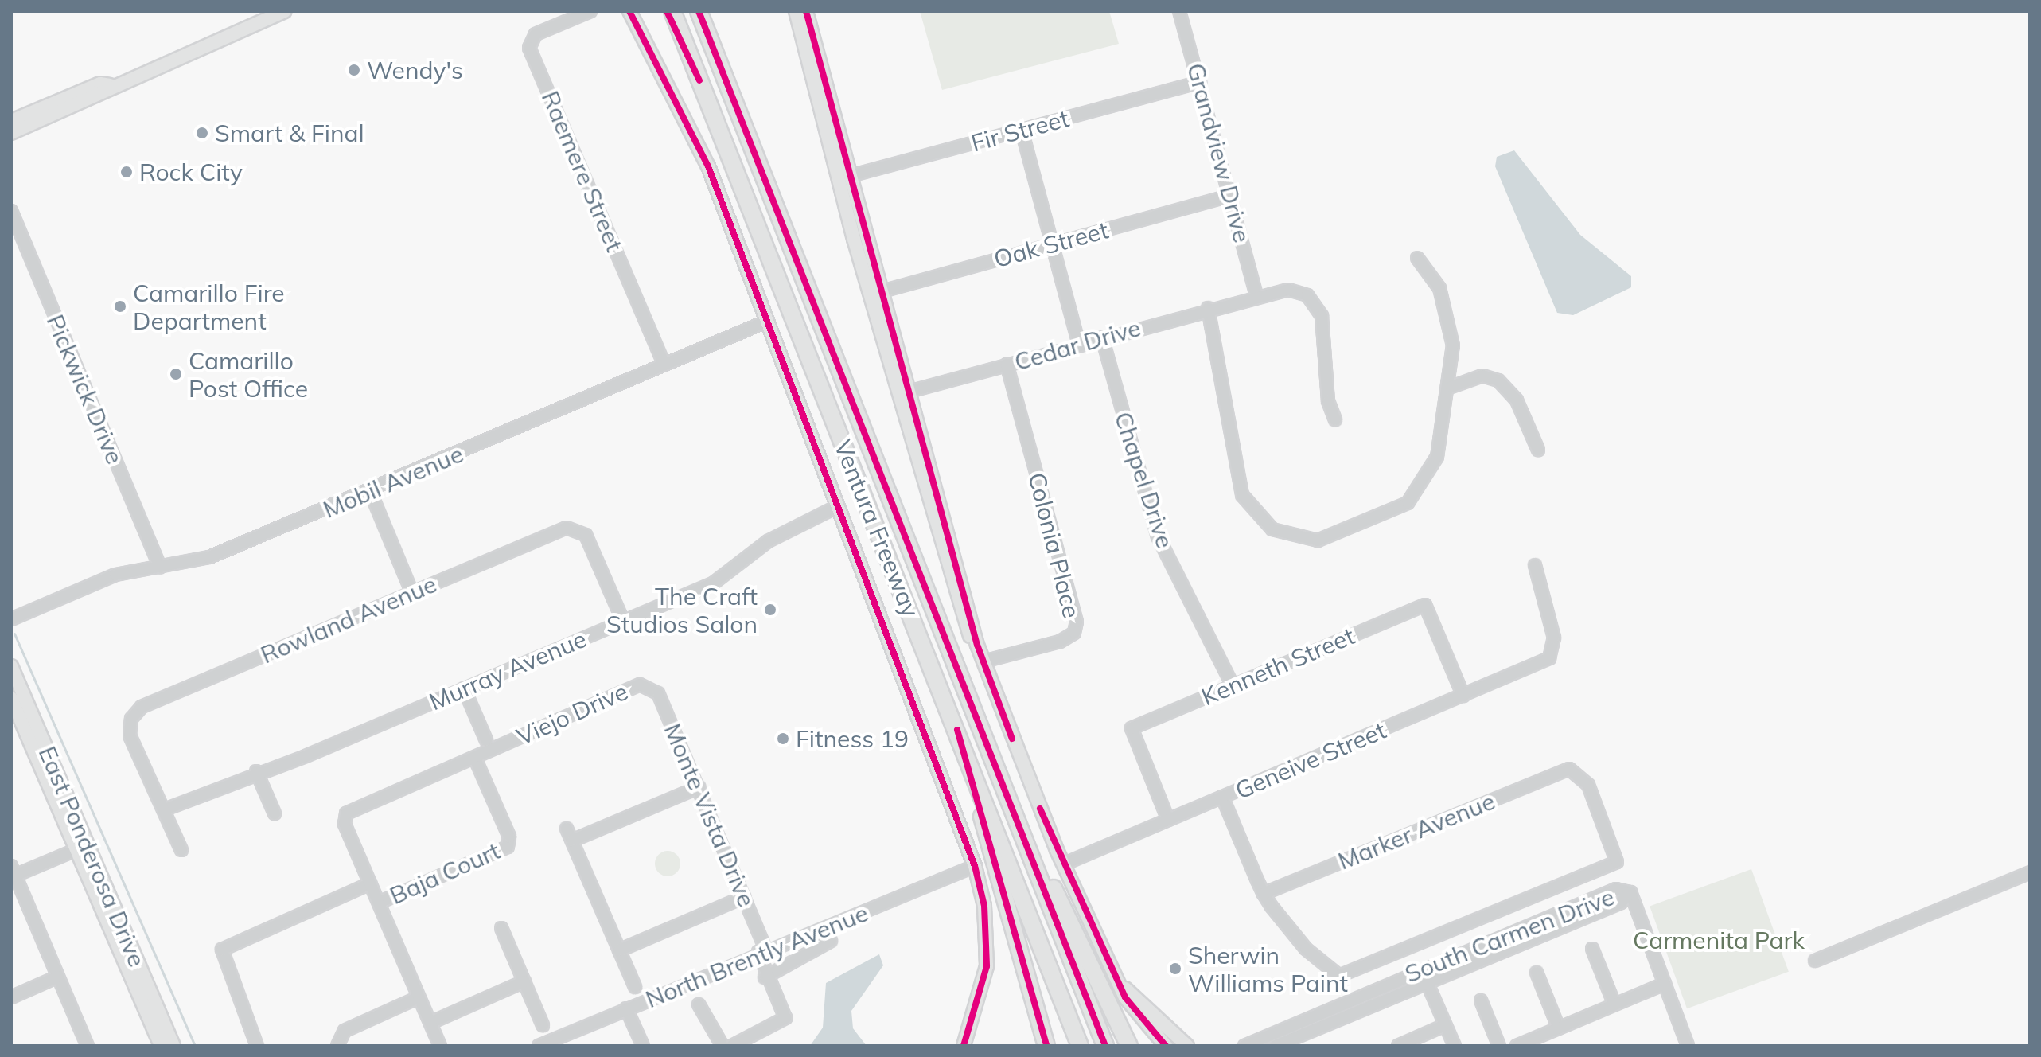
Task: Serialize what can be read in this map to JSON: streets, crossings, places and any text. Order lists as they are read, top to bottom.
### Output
{
  "streets": {
    "highway": ["Ventura Freeway"],
    "main road": ["East Ponderosa Drive"],
    "street": [
      "Fir Street",
      "Grandview Drive",
      "Raemere Street",
      "Oak Street",
      "Cedar Drive",
      "Pickwick Drive",
      "Chapel Drive",
      "Mobil Avenue",
      "Colonia Place",
      "Rowland Avenue",
      "Kenneth Street",
      "Murray Avenue",
      "Viejo Drive",
      "Geneive Street",
      "Monte Vista Drive",
      "Marker Avenue",
      "Baja Court",
      "South Carmen Drive",
      "North Brently Avenue"
    ]
  },
  "crossings": [
    ["Fir Street", "Grandview Drive"],
    ["Grandview Drive", "Oak Street"],
    ["Grandview Drive", "Cedar Drive"],
    ["Raemere Street", "Mobil Avenue"],
    ["Cedar Drive", "Chapel Drive"],
    ["Cedar Drive", "Colonia Place"],
    ["Pickwick Drive", "Mobil Avenue"],
    ["Chapel Drive", "Kenneth Street"],
    ["Rowland Avenue", "Murray Avenue"],
    ["Kenneth Street", "Geneive Street"],
    ["Viejo Drive", "Monte Vista Drive"],
    ["Viejo Drive", "Baja Court"],
    ["Monte Vista Drive", "North Brently Avenue"]
  ],
  "parks": ["Carmenita Park"],
  "places": [
    "Wendy's",
    "Smart & Final",
    "Rock City",
    "Camarillo Fire Department",
    "Camarillo Post Office",
    "The Craft Studios Salon",
    "Fitness 19",
    "Sherwin Williams Paint"
  ]
}
